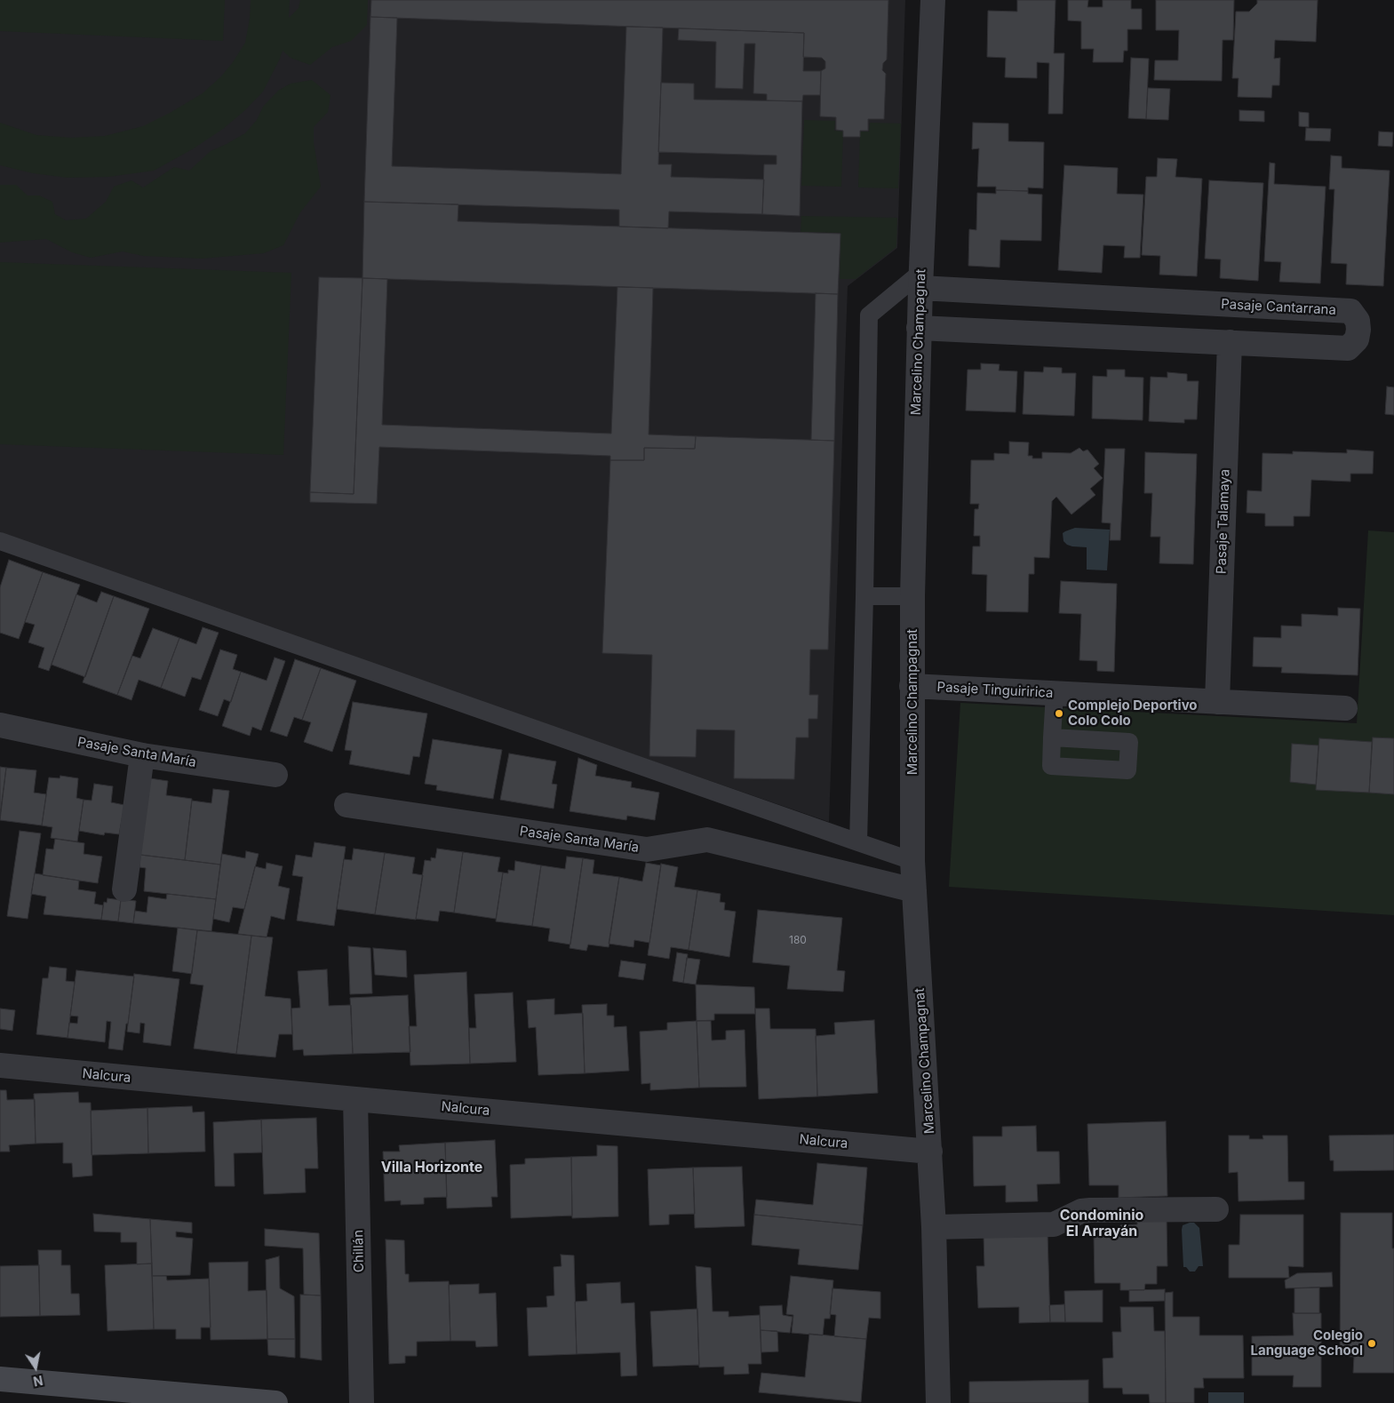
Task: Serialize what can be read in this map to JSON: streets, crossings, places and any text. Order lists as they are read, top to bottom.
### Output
{
  "streets": {
    "street": [
      "Pasaje Cantarrana",
      "Marcelino Champagnat",
      "Pasaje Talamaya",
      "Pasaje Tinguiririca",
      "Pasaje Santa María",
      "Nalcura",
      "Chillán"
    ]
  },
  "crossings": [
    ["Pasaje Cantarrana", "Marcelino Champagnat"],
    ["Pasaje Cantarrana", "Pasaje Talamaya"],
    ["Marcelino Champagnat", "Pasaje Tinguiririca"],
    ["Marcelino Champagnat", "Pasaje Santa María"],
    ["Marcelino Champagnat", "Nalcura"],
    ["Pasaje Talamaya", "Pasaje Tinguiririca"],
    ["Nalcura", "Chillán"]
  ],
  "districts": ["Villa Horizonte", "Condominio El Arrayán"],
  "places": ["Complejo Deportivo Colo Colo", "Colegio Language School"],
  "house_numbers": ["180"],
  "north": "bottom"
}
